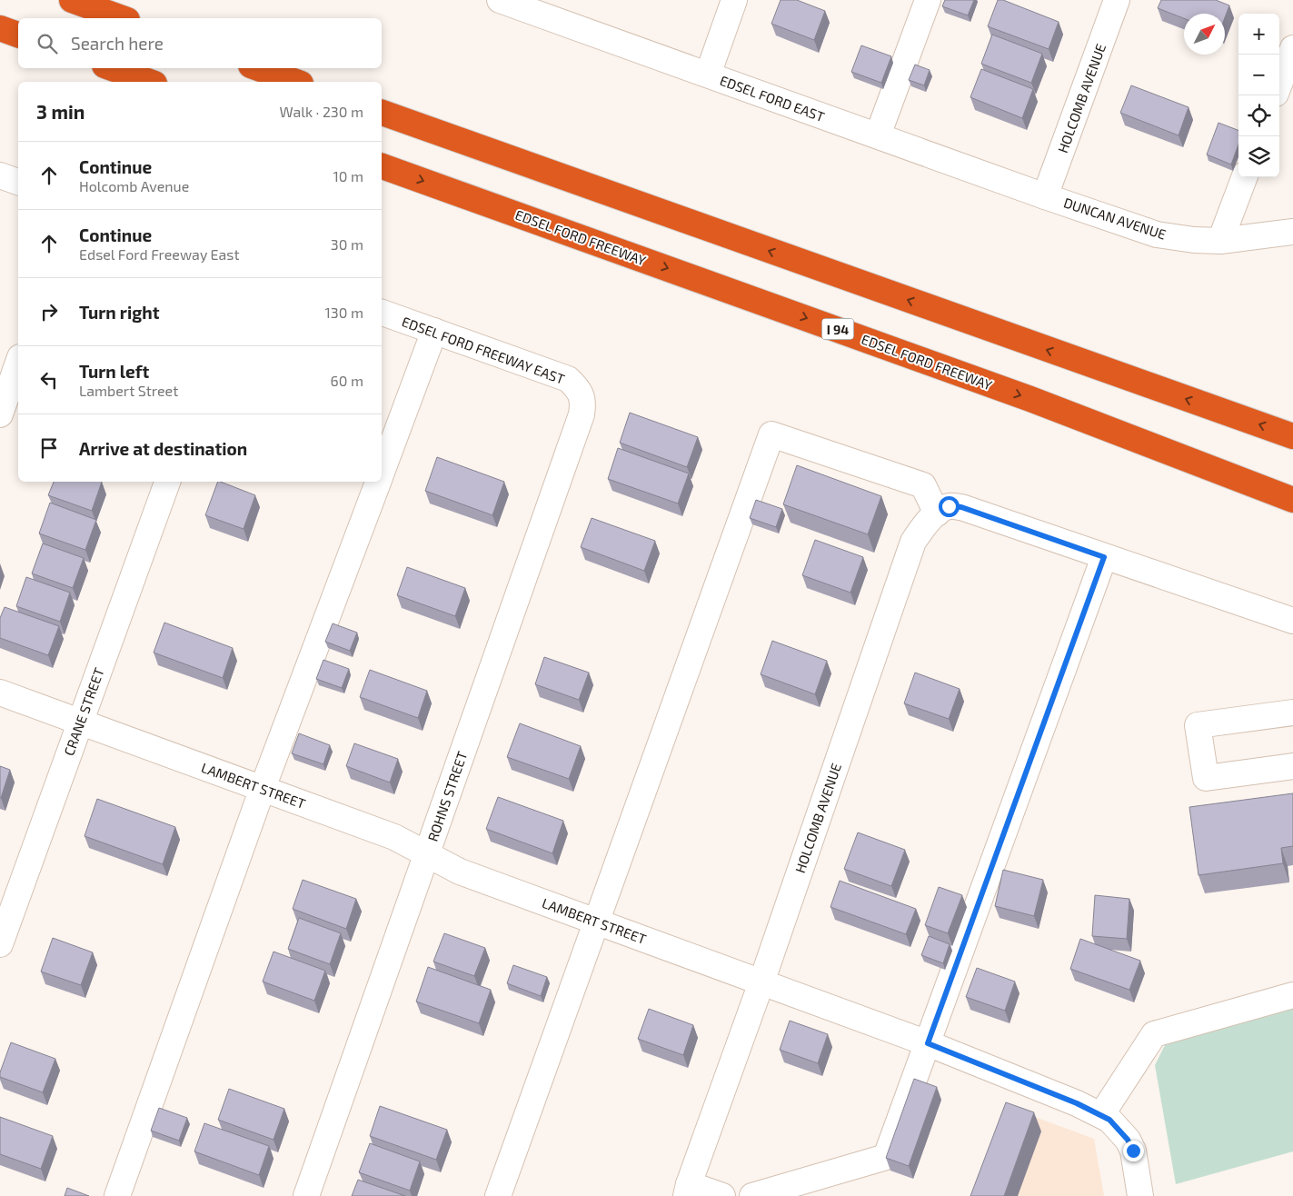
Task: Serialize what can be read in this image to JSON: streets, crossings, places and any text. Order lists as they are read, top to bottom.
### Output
{
  "streets": {
    "highway": ["EDSEL FORD FREEWAY", "I 94"],
    "street": [
      "EDSEL FORD EAST",
      "HOLCOMB AVENUE",
      "DUNCAN AVENUE",
      "EDSEL FORD FREEWAY EAST",
      "CRANE STREET",
      "LAMBERT STREET",
      "ROHNS STREET"
    ]
  },
  "crossings": [
    ["EDSEL FORD EAST", "HOLCOMB AVENUE"],
    ["EDSEL FORD EAST", "DUNCAN AVENUE"],
    ["HOLCOMB AVENUE", "DUNCAN AVENUE"],
    ["HOLCOMB AVENUE", "LAMBERT STREET"],
    ["EDSEL FORD FREEWAY EAST", "ROHNS STREET"],
    ["CRANE STREET", "LAMBERT STREET"],
    ["LAMBERT STREET", "ROHNS STREET"]
  ],
  "north": "top right",
  "page": {
    "map_buttons": ["+", "−"],
    "search": "Search here",
    "heading": ["3 min", "Walk · 230 m"],
    "list": [
      ["Continue", "Holcomb Avenue", "10 m"],
      ["Continue", "Edsel Ford Freeway East", "30 m"],
      ["Turn right", "130 m"],
      ["Turn left", "Lambert Street", "60 m"],
      "Arrive at destination"
    ]
  }
}
